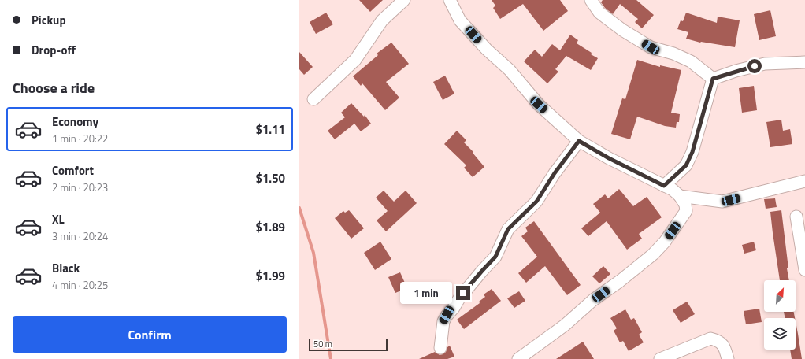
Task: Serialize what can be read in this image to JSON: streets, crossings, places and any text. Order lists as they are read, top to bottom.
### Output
{
  "scale_bar": "50 m",
  "north": "top right",
  "page": {
    "banner": ["Pickup", "Drop-off"],
    "heading": "Choose a ride",
    "list": [
      {
        "name": "Economy",
        "note": "1 min · 20:22",
        "value": "$1.11"
      },
      {
        "name": "Comfort",
        "note": "2 min · 20:23",
        "value": "$1.50"
      },
      {
        "name": "XL",
        "note": "3 min · 20:24",
        "value": "$1.89"
      },
      {
        "name": "Black",
        "note": "4 min · 20:25",
        "value": "$1.99"
      }
    ],
    "bubble": "1 min",
    "buttons": "Confirm",
    "scale": "50 m"
  }
}
